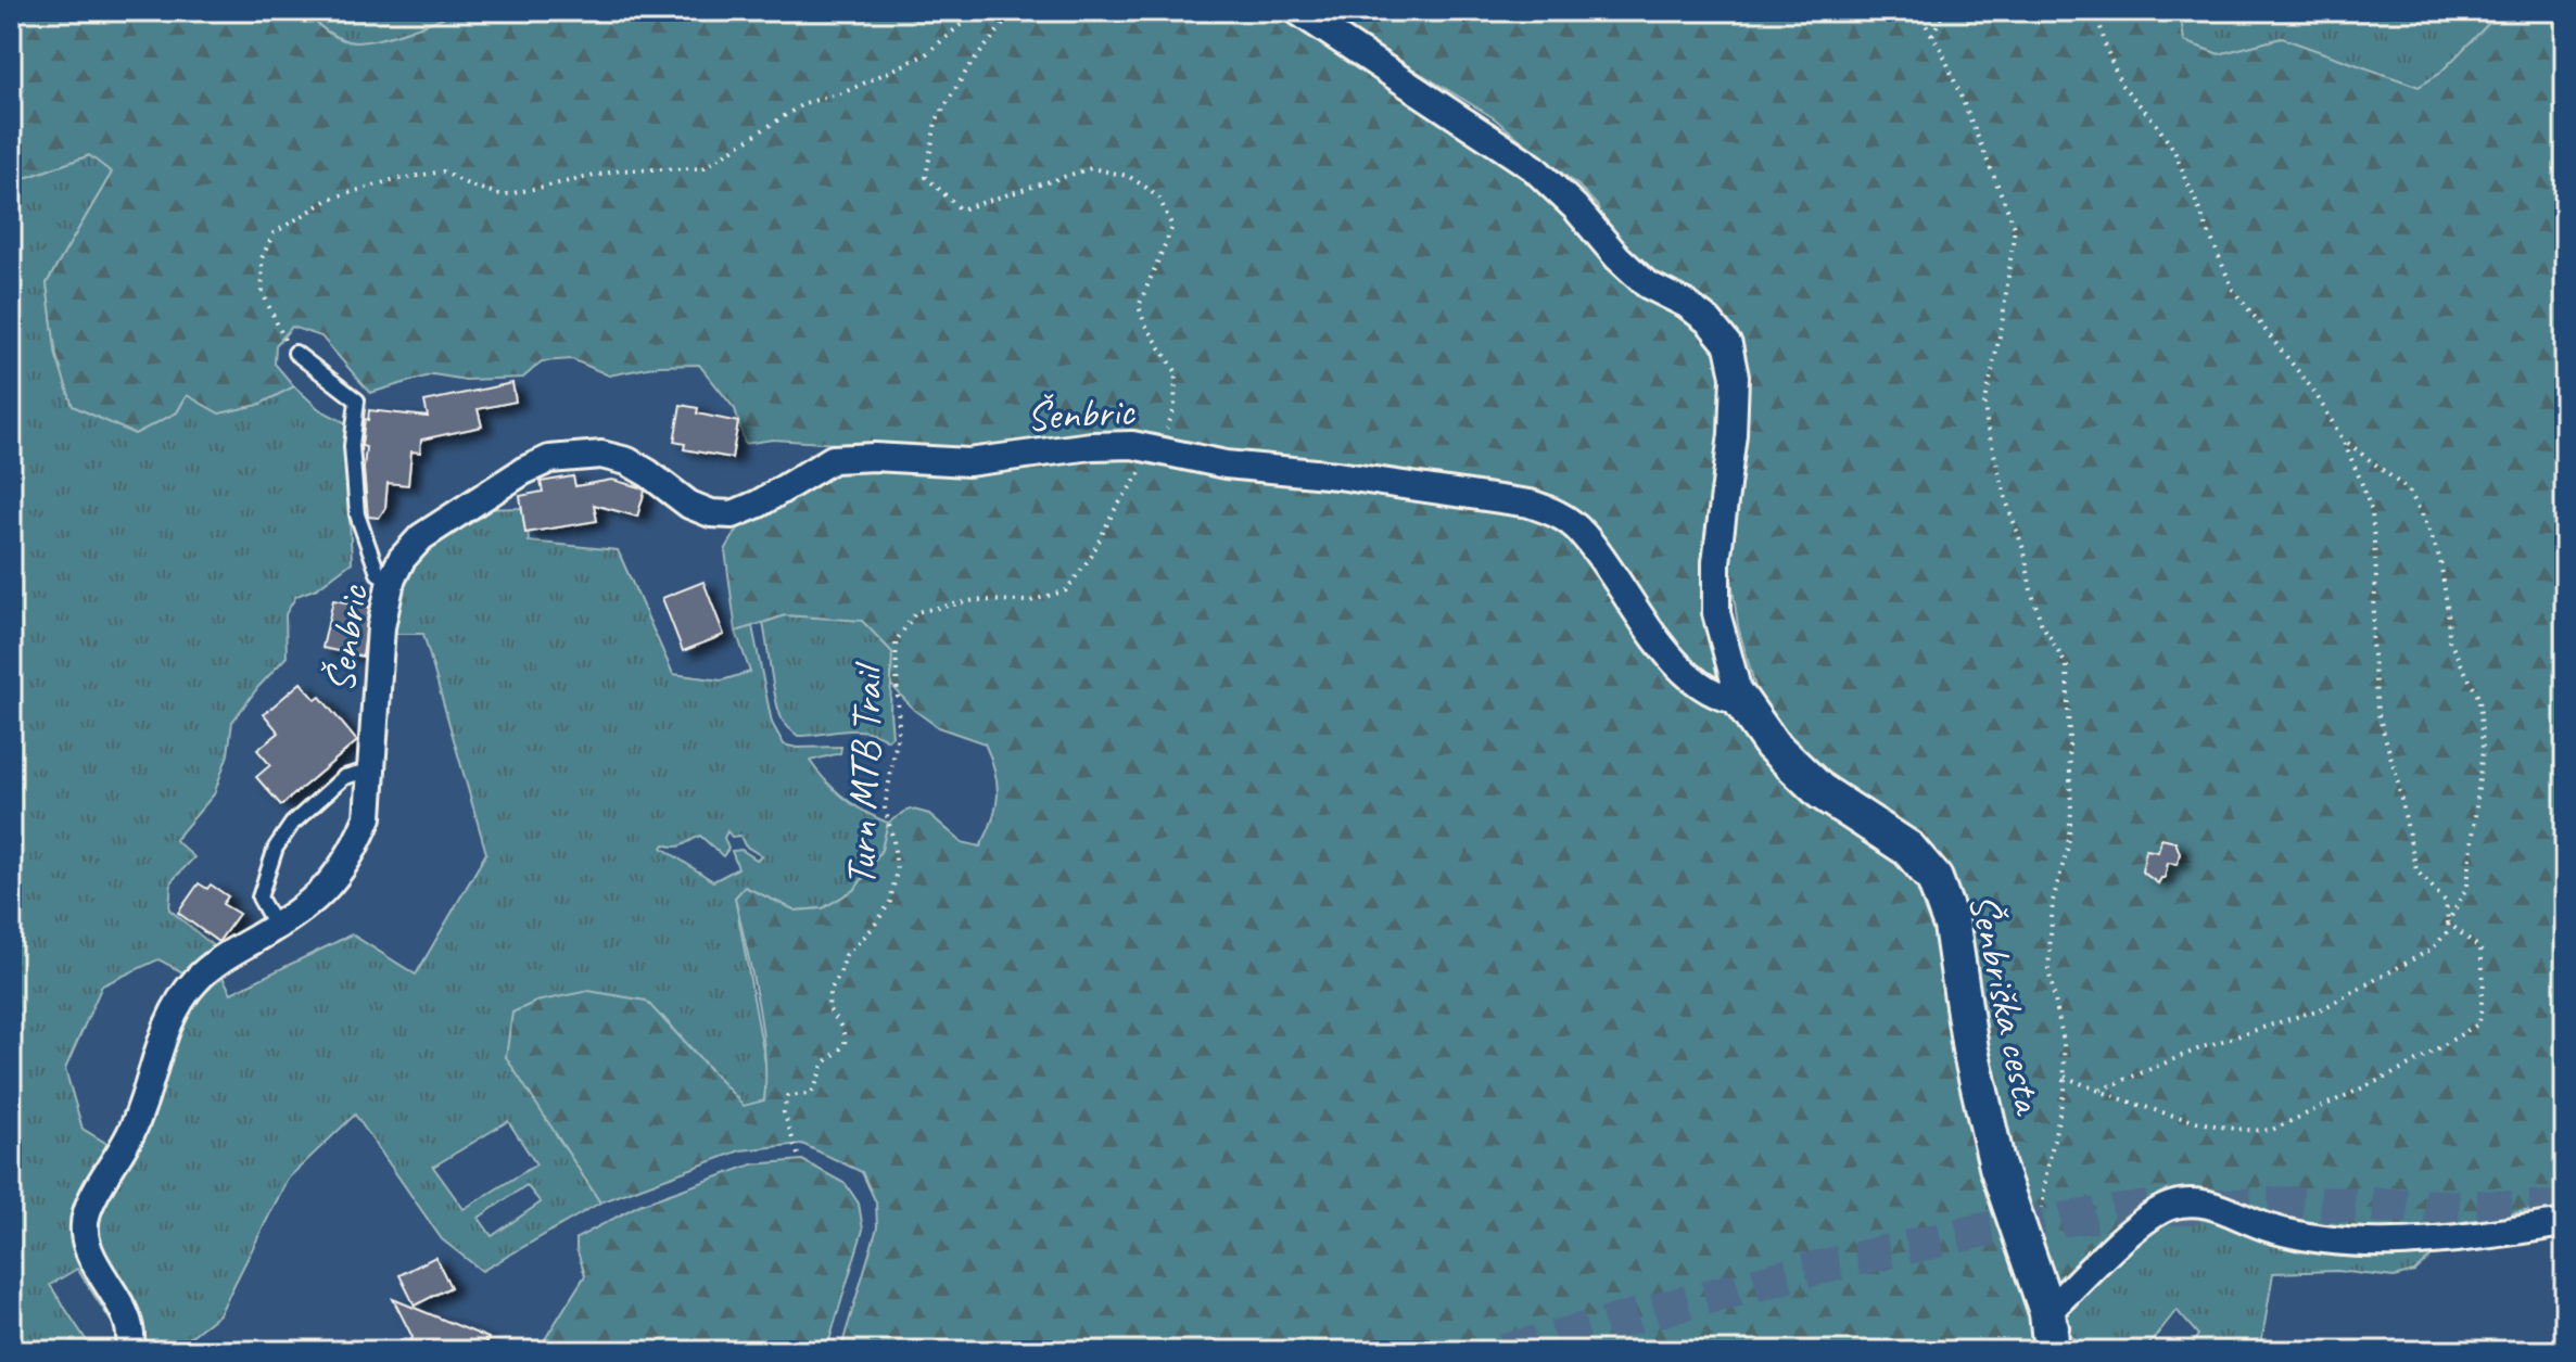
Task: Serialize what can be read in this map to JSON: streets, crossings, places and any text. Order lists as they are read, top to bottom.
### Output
{
  "streets": {
    "street": ["Šenbric", "Šenbriška cesta"],
    "path": ["Turn MTB Trail"]
  },
  "crossings": [
    ["Šenbric", "Turn MTB Trail"],
    ["Šenbric", "Šenbriška cesta"]
  ]
}
